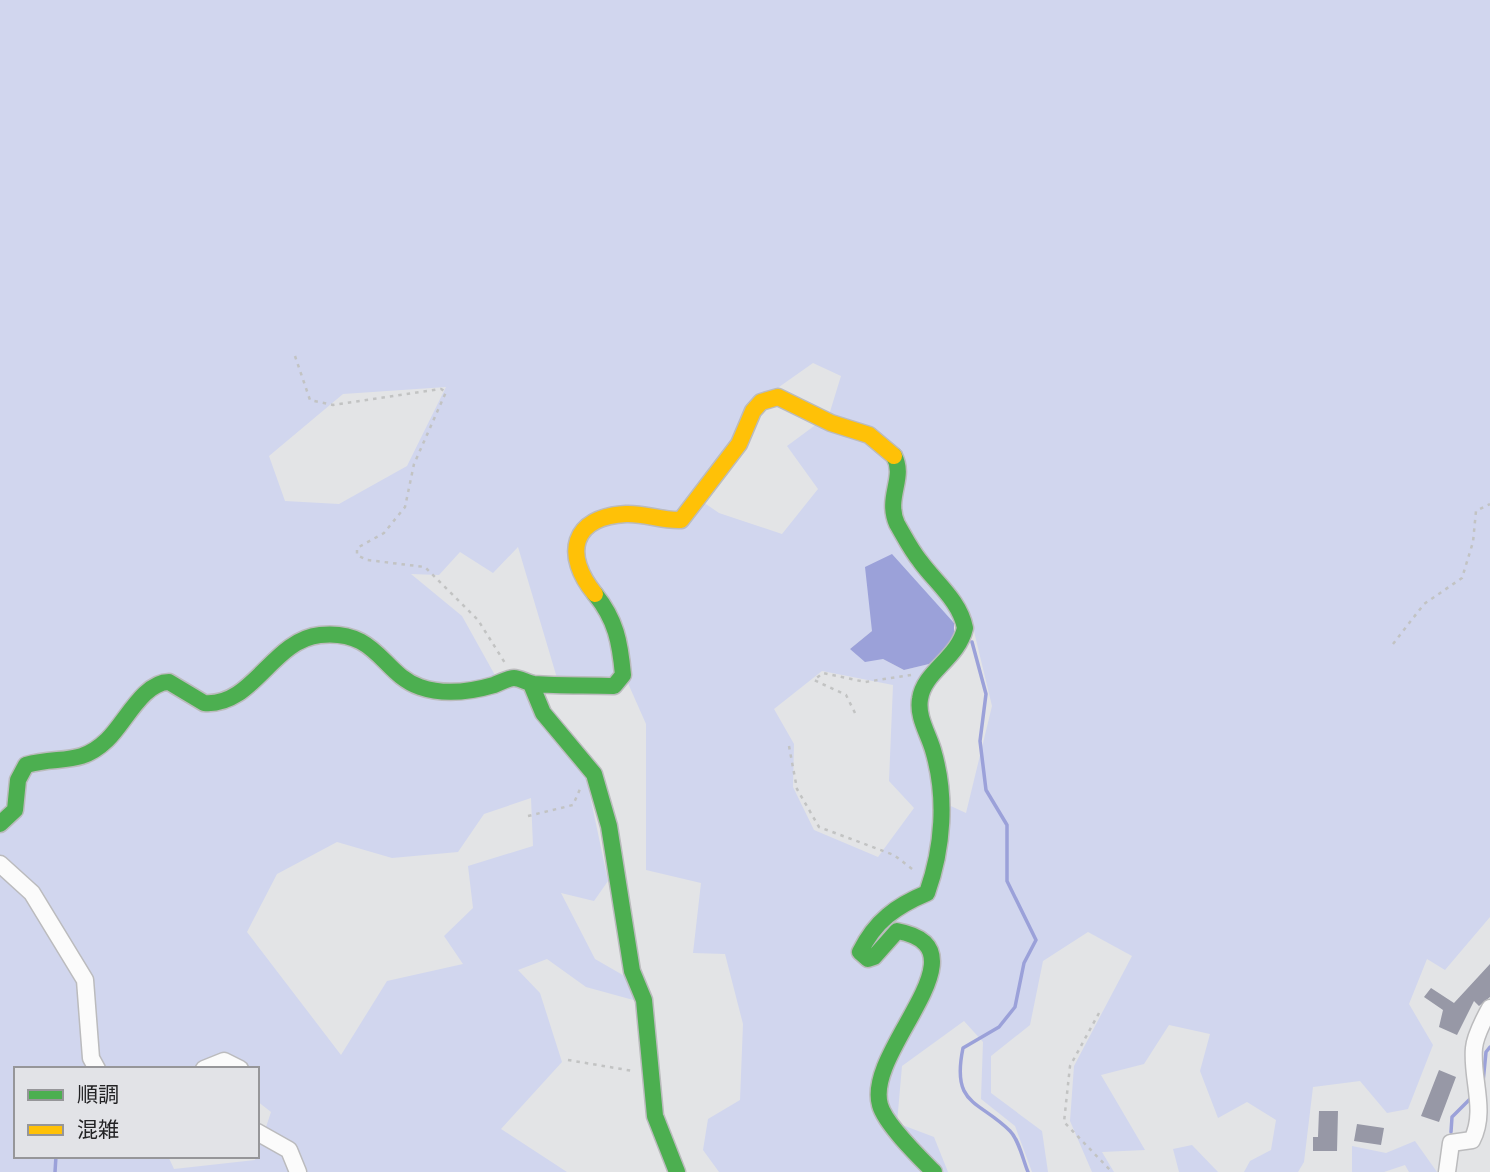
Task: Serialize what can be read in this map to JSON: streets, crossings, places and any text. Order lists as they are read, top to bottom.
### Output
{
  "legend": ["順調", "混雑"]
}
